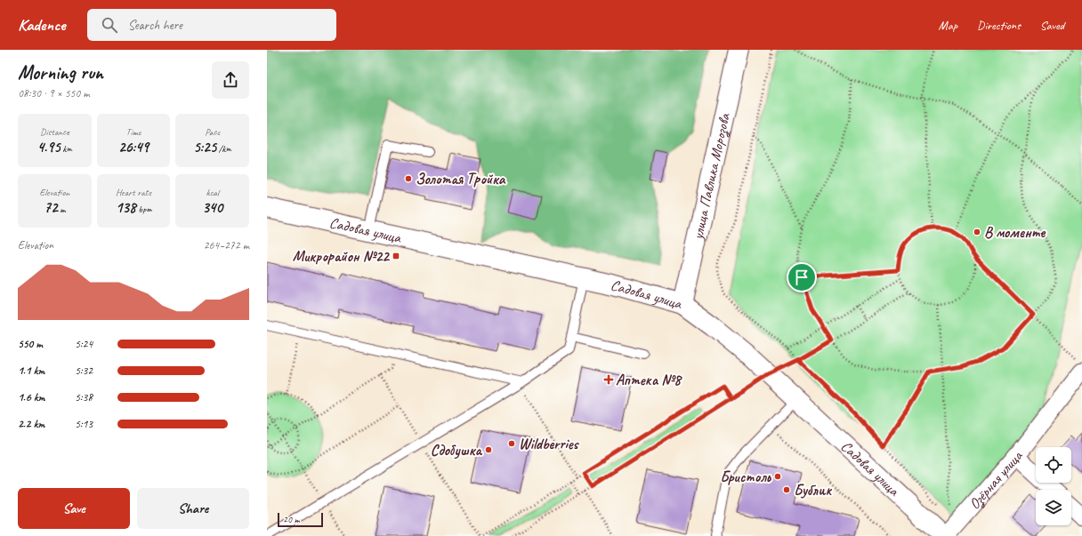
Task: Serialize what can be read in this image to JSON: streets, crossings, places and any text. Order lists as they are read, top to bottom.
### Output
{
  "streets": {
    "street": ["улица Павлика Морозова", "Садовая улица", "Озёрная улица"]
  },
  "crossings": [
    ["улица Павлика Морозова", "Садовая улица"],
    ["Садовая улица", "Озёрная улица"]
  ],
  "places": {
    "other": [
      "Золотая Тройка",
      "В моменте",
      "Wildberries",
      "Сдобушка",
      "Бристоль",
      "Бублик"
    ],
    "transit": ["Микрорайон №22"],
    "health": ["Аптека №8"]
  },
  "scale_bar": "20 m",
  "page": {
    "header": "Kadence",
    "search": "Search here",
    "nav": ["Map", "Directions", "Saved"],
    "heading": ["Morning run", "08:30 · 9 × 550 m"],
    "stats": [
      ["Distance", "4.95 km"],
      ["Time", "26:49"],
      ["Pace", "5:25 /km"],
      ["Elevation", "72 m"],
      ["Heart rate", "138 bpm"],
      ["kcal", "340"]
    ],
    "chart": ["Elevation", "264–272 m"],
    "list": [
      {
        "name": "550 m",
        "note": "5:24"
      },
      {
        "name": "1.1 km",
        "note": "5:32"
      },
      {
        "name": "1.6 km",
        "note": "5:38"
      },
      {
        "name": "2.2 km",
        "note": "5:13"
      }
    ],
    "buttons": ["Save", "Share"],
    "scale": "20 m"
  }
}
